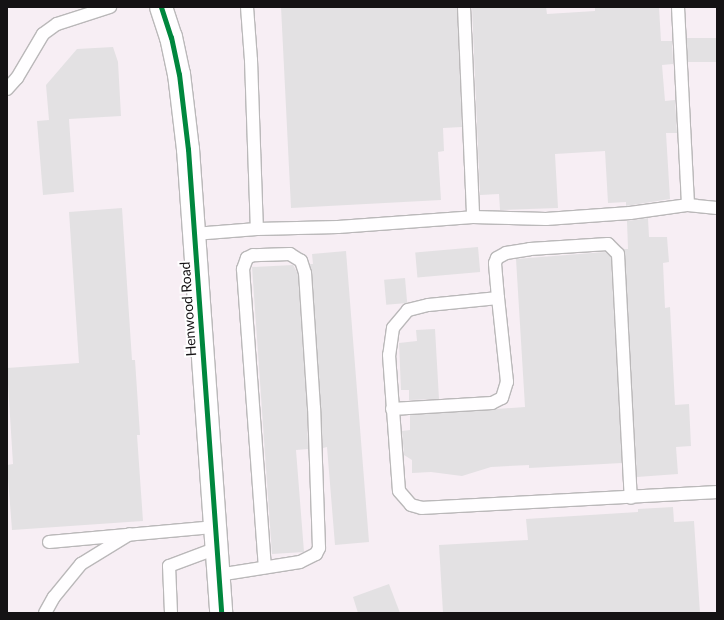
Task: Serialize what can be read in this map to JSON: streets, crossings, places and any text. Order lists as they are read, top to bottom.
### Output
{
  "streets": {
    "street": ["Henwood Road"]
  }
}
